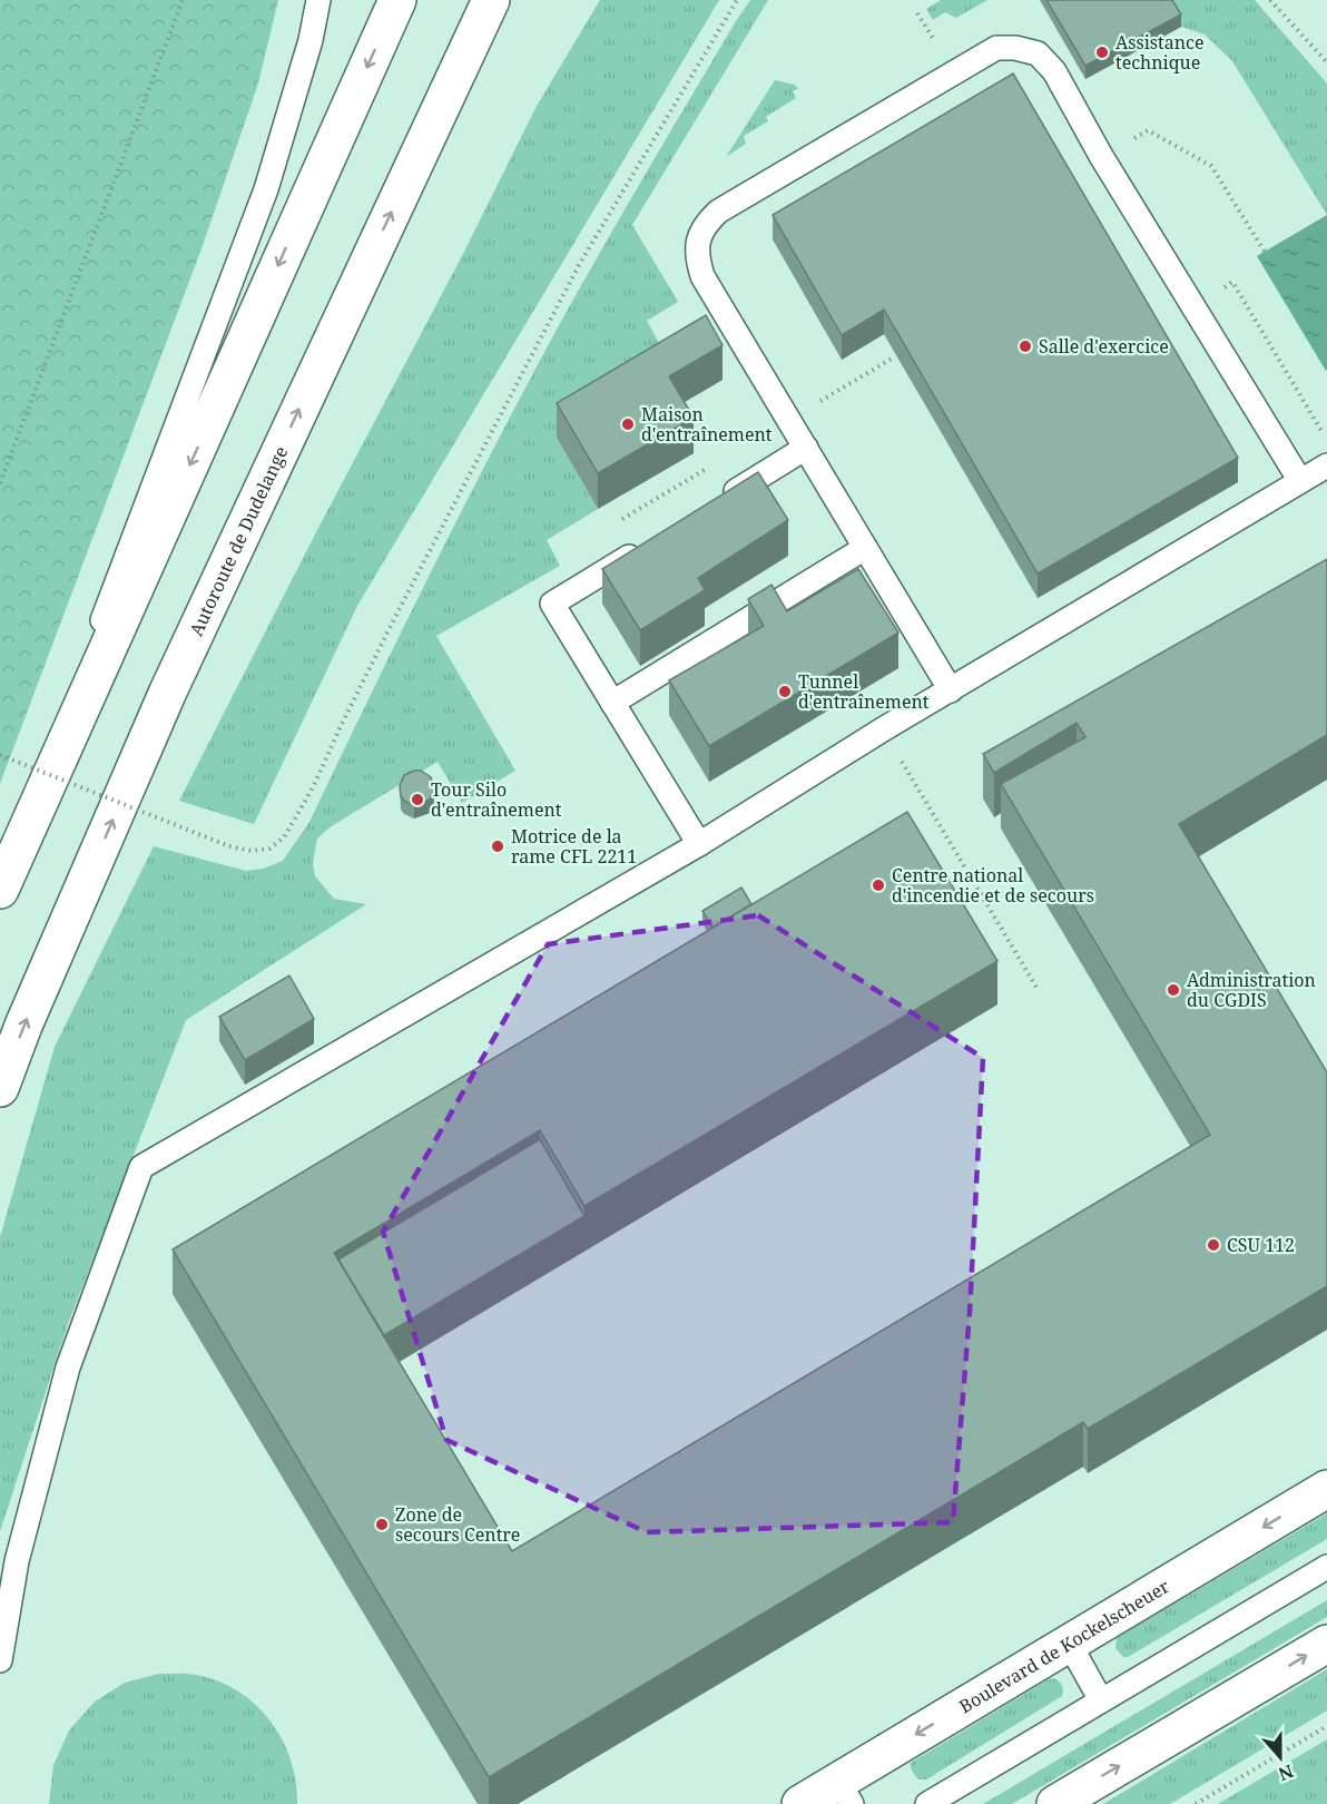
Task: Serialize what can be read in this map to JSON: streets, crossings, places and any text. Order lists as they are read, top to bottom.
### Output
{
  "streets": {
    "main road": ["Autoroute de Dudelange", "Boulevard de Kockelscheuer"]
  },
  "places": [
    "Assistance technique",
    "Salle d'exercice",
    "Maison d'entraînement",
    "Tunnel d'entraînement",
    "Tour Silo d'entraînement",
    "Motrice de la rame CFL 2211",
    "Centre national d'incendie et de secours",
    "Administration du CGDIS",
    "CSU 112",
    "Zone de secours Centre"
  ],
  "north": "bottom"
}
